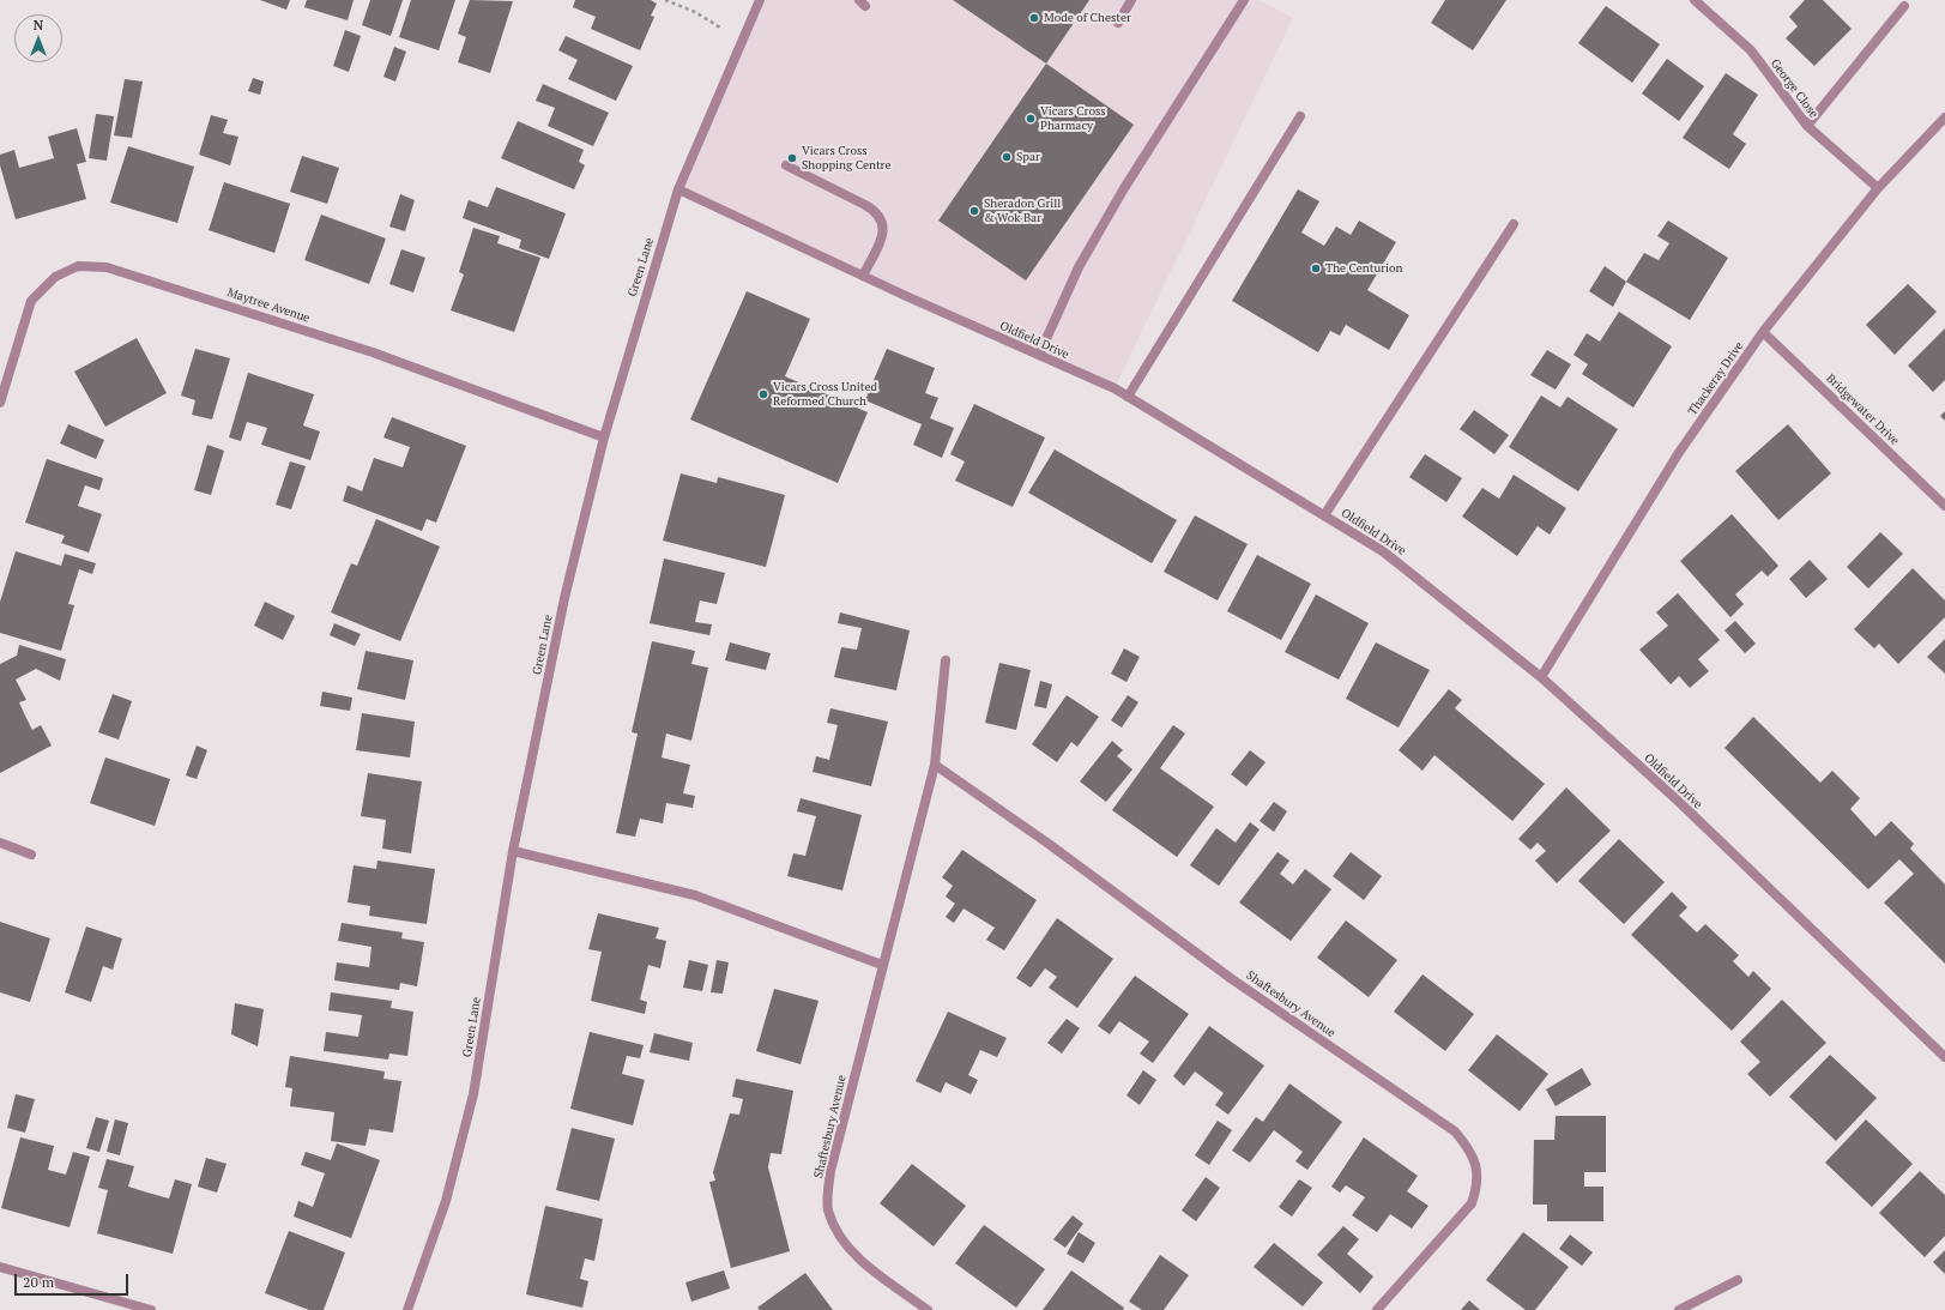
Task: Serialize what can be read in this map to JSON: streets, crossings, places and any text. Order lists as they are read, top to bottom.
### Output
{
  "streets": {
    "street": [
      "George Close",
      "Green Lane",
      "Maytree Avenue",
      "Oldfield Drive",
      "Thackeray Drive",
      "Bridgewater Drive",
      "Shaftesbury Avenue"
    ]
  },
  "crossings": [
    ["George Close", "Thackeray Drive"],
    ["Green Lane", "Maytree Avenue"],
    ["Green Lane", "Oldfield Drive"],
    ["Oldfield Drive", "Thackeray Drive"],
    ["Thackeray Drive", "Bridgewater Drive"]
  ],
  "places": [
    "Mode of Chester",
    "Vicars Cross Pharmacy",
    "Spar",
    "Vicars Cross Shopping Centre",
    "Sheradon Grill & Wok Bar",
    "The Centurion",
    "Vicars Cross United Reformed Church"
  ],
  "scale_bar": "20 m",
  "north": "top"
}
